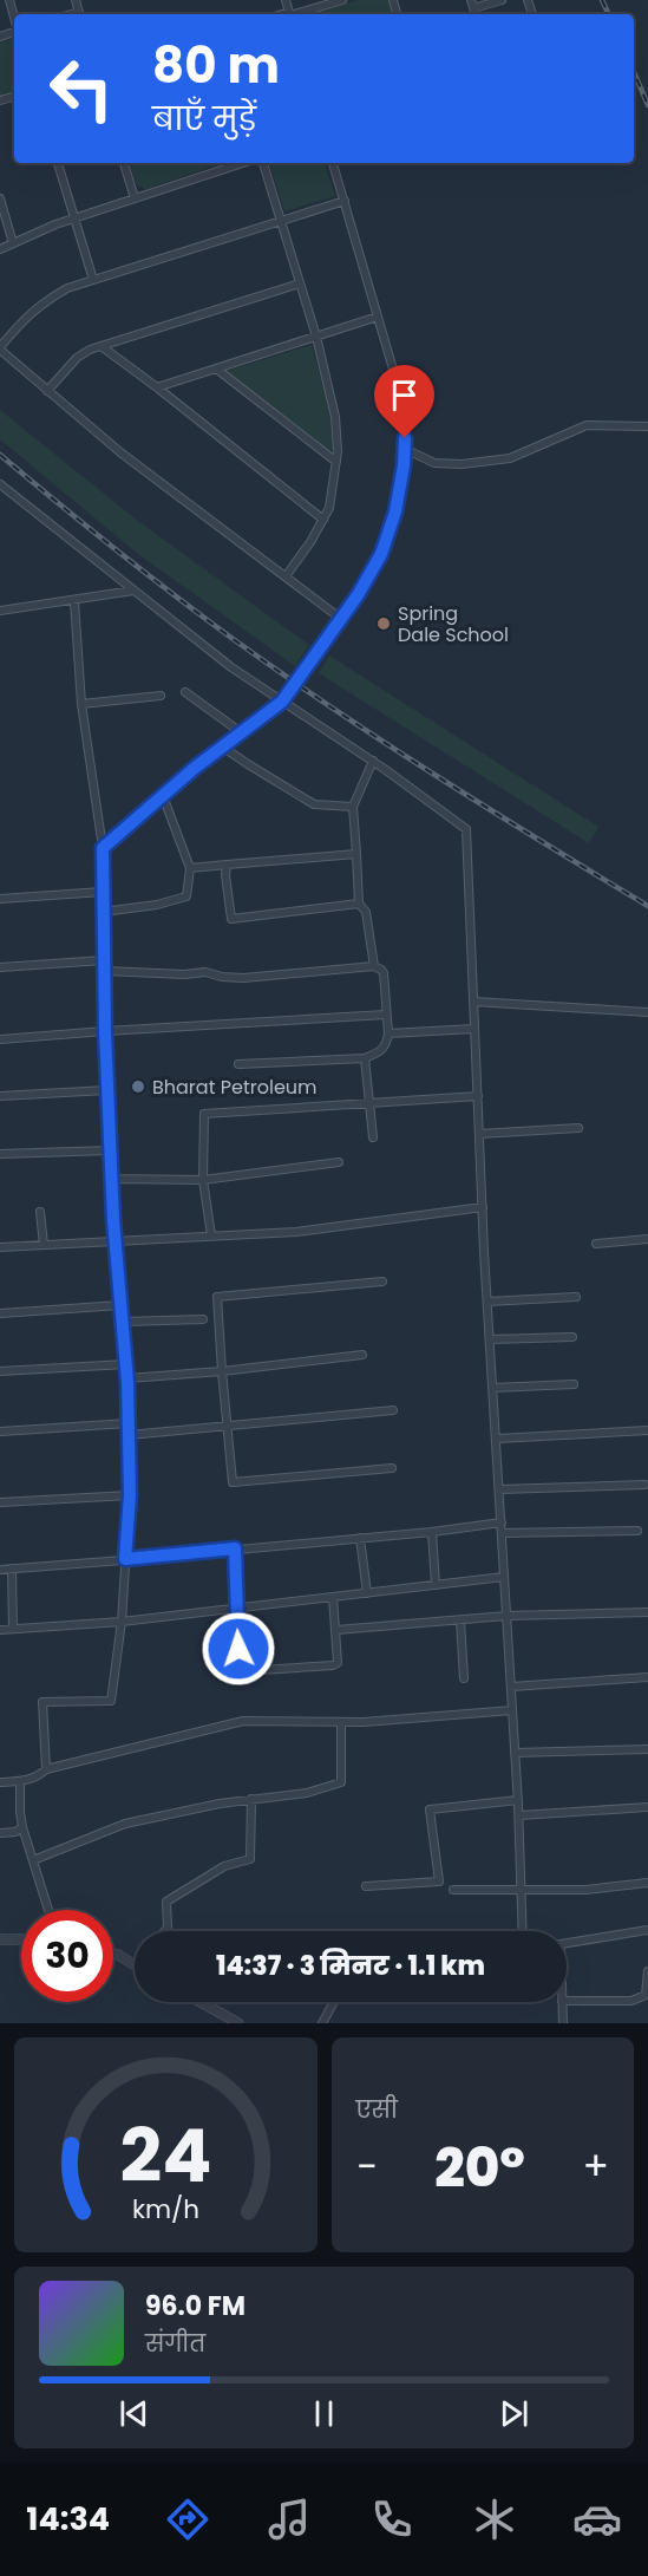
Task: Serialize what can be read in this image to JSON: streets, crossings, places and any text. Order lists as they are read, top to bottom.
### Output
{
  "places": ["Spring Dale School", "Bharat Petroleum"],
  "page": {
    "turn": ["80 m", "बाएँ मुड़ें"],
    "limit": "30",
    "trip": "14:37 · 3 मिनट · 1.1 km",
    "tile": "एसी",
    "heat": ["−", "20°", "+"],
    "song": ["96.0 FM", "संगीत"],
    "tabs": "14:34",
    "gauge": ["24", "km/h"]
  }
}
